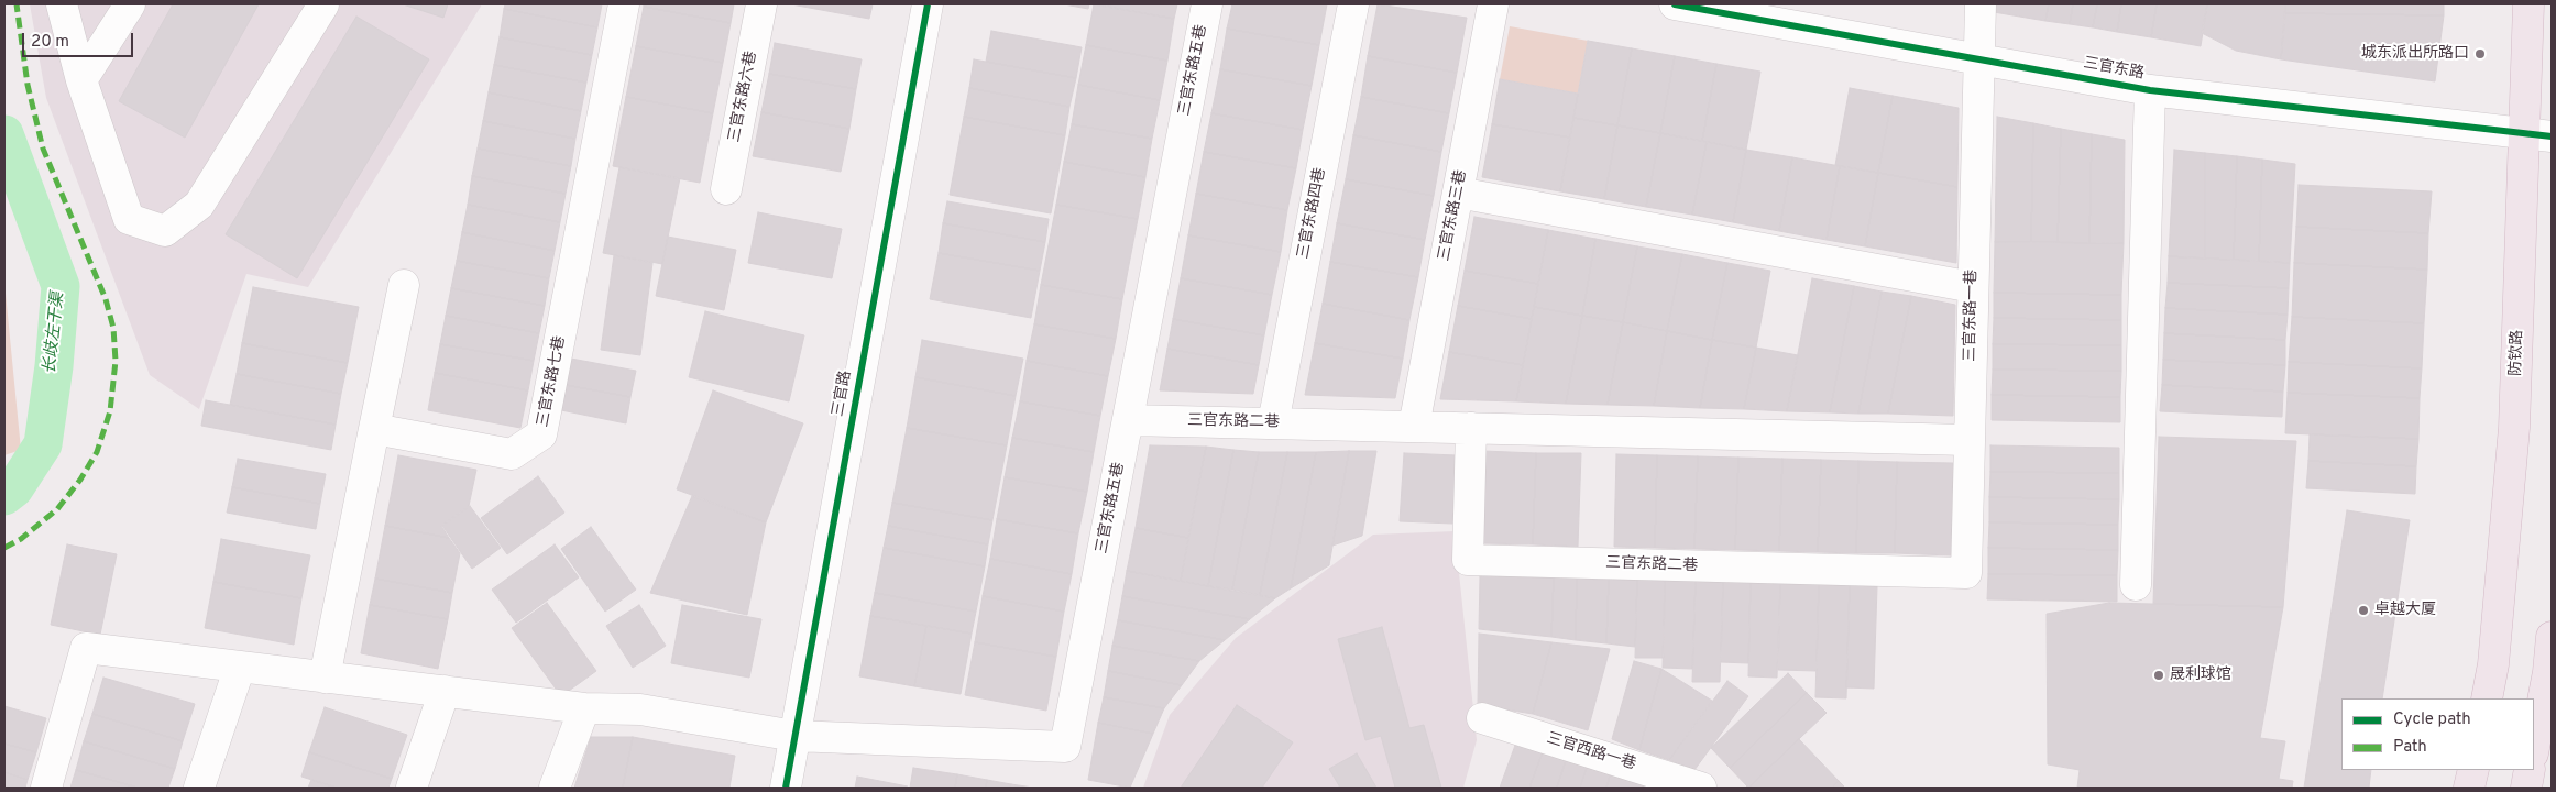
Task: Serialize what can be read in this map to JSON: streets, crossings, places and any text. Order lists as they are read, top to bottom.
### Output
{
  "streets": {
    "main road": ["防钦路"],
    "street": [
      "三官东路",
      "三官东路五巷",
      "三官东路六巷",
      "三官东路四巷",
      "三官东路三巷",
      "三官东路一巷",
      "三官东路七巷",
      "三官路",
      "三官东路二巷",
      "三官西路一巷"
    ]
  },
  "crossings": [
    ["三官东路", "三官东路一巷"],
    ["三官东路", "防钦路"],
    ["三官东路五巷", "三官路"],
    ["三官东路五巷", "三官东路二巷"],
    ["三官东路四巷", "三官东路二巷"],
    ["三官东路三巷", "三官东路二巷"],
    ["三官东路一巷", "三官东路二巷"]
  ],
  "water": ["长歧左干渠"],
  "places": ["城东派出所路口", "卓越大厦", "晟利球馆"],
  "legend": ["Cycle path", "Path"],
  "scale_bar": "20 m"
}
